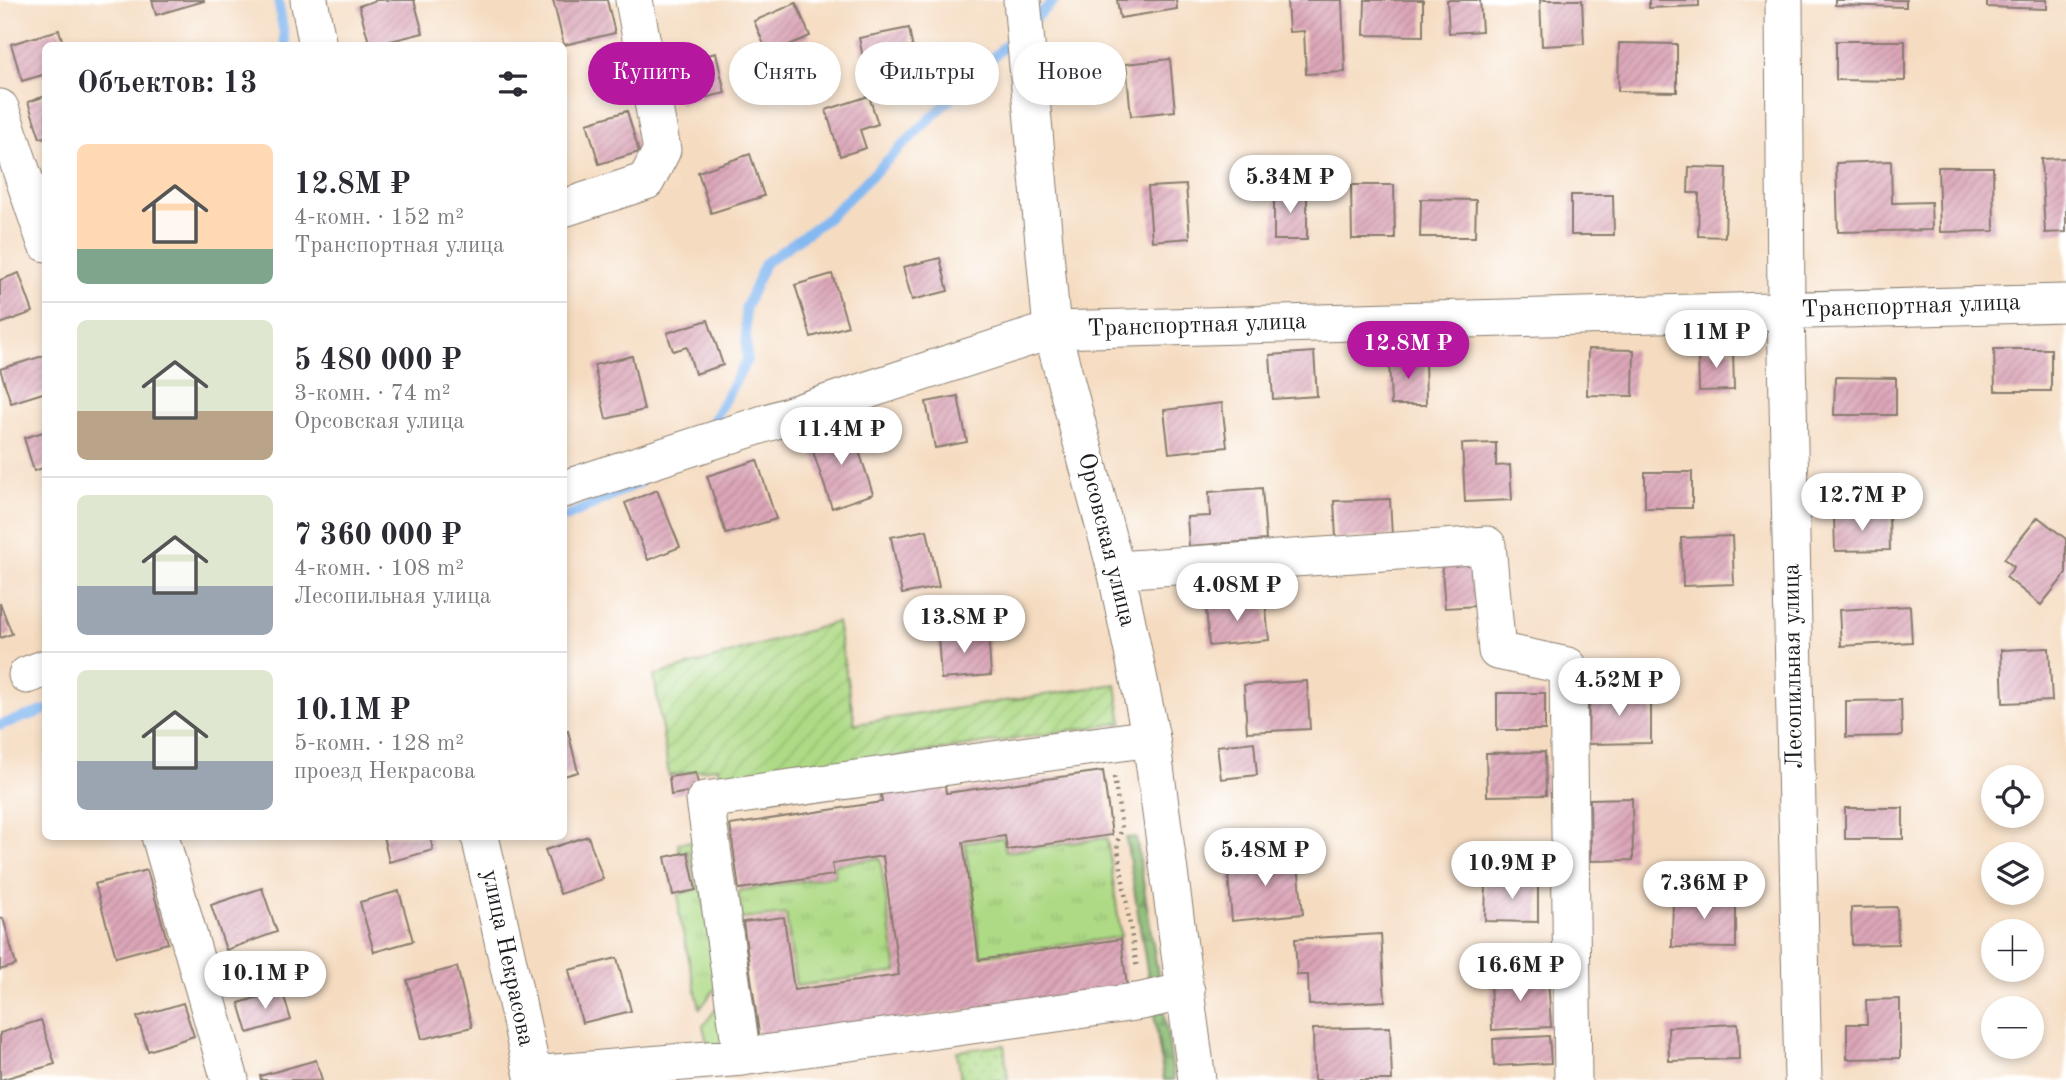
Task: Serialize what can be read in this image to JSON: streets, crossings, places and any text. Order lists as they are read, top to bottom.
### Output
{
  "streets": {
    "street": [
      "Транспортная улица",
      "Орсовская улица",
      "Лесопильная улица",
      "улица Некрасова"
    ]
  },
  "crossings": [
    ["Транспортная улица", "Орсовская улица"],
    ["Транспортная улица", "Лесопильная улица"]
  ],
  "page": {
    "chip": [
      "Купить",
      "Снять",
      "Фильтры",
      "Новое"
    ],
    "heading": "Объектов: 13",
    "list": [
      {
        "name": "12.8M ₽",
        "note": "4-комн. · 152 m² · Транспортная улица"
      },
      {
        "name": "5 480 000 ₽",
        "note": "3-комн. · 74 m² · Орсовская улица"
      },
      {
        "name": "7 360 000 ₽",
        "note": "4-комн. · 108 m² · Лесопильная улица"
      },
      {
        "name": "10.1M ₽",
        "note": "5-комн. · 128 m² · проезд Некрасова"
      }
    ],
    "price": [
      "5.34M ₽",
      "11M ₽",
      "12.8M ₽",
      "11.4M ₽",
      "12.7M ₽",
      "4.08M ₽",
      "13.8M ₽",
      "4.52M ₽",
      "5.48M ₽",
      "10.9M ₽",
      "7.36M ₽",
      "16.6M ₽",
      "10.1M ₽"
    ],
    "map_buttons": ["+", "−"]
  }
}
